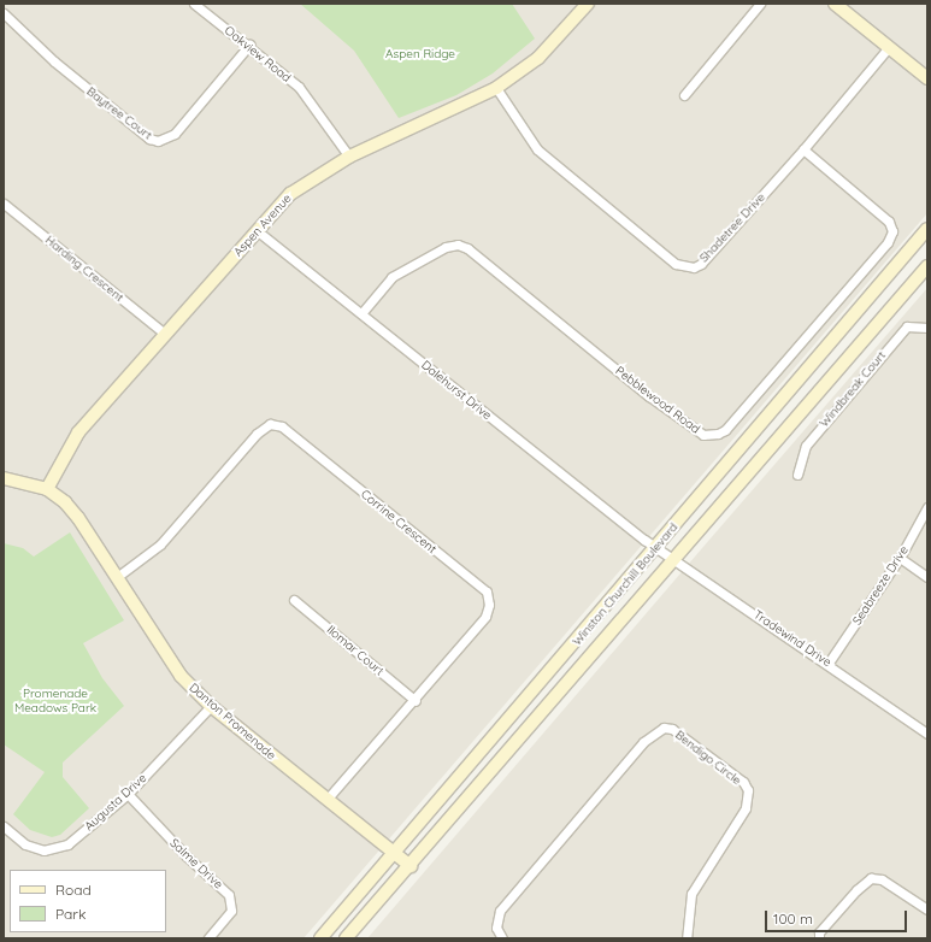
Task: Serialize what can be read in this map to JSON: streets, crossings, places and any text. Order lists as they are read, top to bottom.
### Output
{
  "streets": {
    "main road": ["Aspen Avenue", "Winston Churchill Boulevard", "Danton Promenade"],
    "street": [
      "Oakview Road",
      "Baytree Court",
      "Shadetree Drive",
      "Harding Crescent",
      "Windbreak Court",
      "Dalehurst Drive",
      "Pebblewood Road",
      "Corrine Crescent",
      "Seabreeze Drive",
      "Tradewind Drive",
      "Ilomar Court",
      "Bendigo Circle",
      "Augusta Drive",
      "Salme Drive"
    ]
  },
  "crossings": [
    ["Oakview Road", "Baytree Court"],
    ["Oakview Road", "Aspen Avenue"],
    ["Aspen Avenue", "Shadetree Drive"],
    ["Aspen Avenue", "Harding Crescent"],
    ["Aspen Avenue", "Dalehurst Drive"],
    ["Aspen Avenue", "Danton Promenade"],
    ["Shadetree Drive", "Pebblewood Road"],
    ["Dalehurst Drive", "Pebblewood Road"],
    ["Dalehurst Drive", "Winston Churchill Boulevard"],
    ["Dalehurst Drive", "Tradewind Drive"],
    ["Corrine Crescent", "Ilomar Court"],
    ["Corrine Crescent", "Danton Promenade"],
    ["Winston Churchill Boulevard", "Tradewind Drive"],
    ["Winston Churchill Boulevard", "Danton Promenade"],
    ["Seabreeze Drive", "Tradewind Drive"],
    ["Danton Promenade", "Augusta Drive"],
    ["Augusta Drive", "Salme Drive"]
  ],
  "parks": ["Aspen Ridge", "Promenade Meadows Park"],
  "legend": ["Road", "Park"],
  "scale_bar": "100 m"
}
